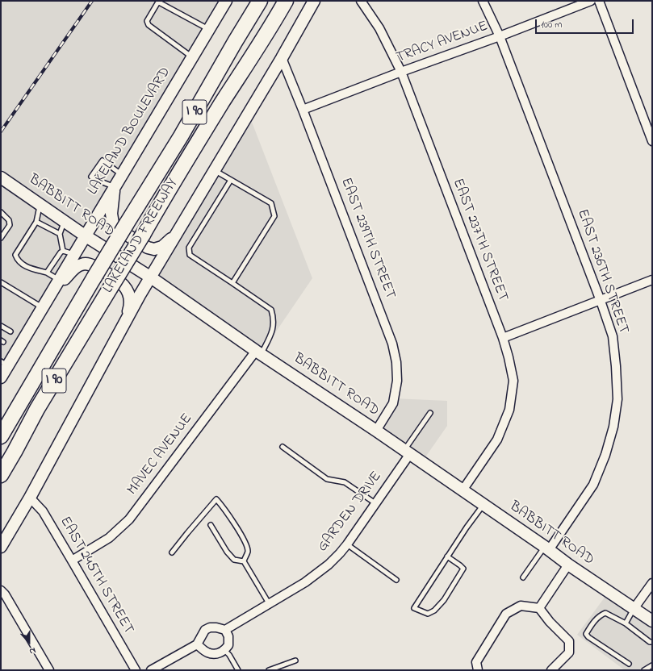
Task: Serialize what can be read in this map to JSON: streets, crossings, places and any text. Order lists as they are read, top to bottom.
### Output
{
  "streets": {
    "highway": ["I 90", "LAKELAND FREEWAY"],
    "street": [
      "TRACY AVENUE",
      "LAKELAND BOULEVARD",
      "BABBITT ROAD",
      "EAST 239TH STREET",
      "EAST 237TH STREET",
      "EAST 236TH STREET",
      "MAVEC AVENUE",
      "GARDEN DRIVE",
      "EAST 245TH STREET"
    ]
  },
  "crossings": [
    ["TRACY AVENUE", "EAST 239TH STREET"],
    ["TRACY AVENUE", "EAST 237TH STREET"],
    ["TRACY AVENUE", "EAST 236TH STREET"],
    ["LAKELAND BOULEVARD", "BABBITT ROAD"],
    ["BABBITT ROAD", "EAST 239TH STREET"],
    ["BABBITT ROAD", "EAST 237TH STREET"],
    ["BABBITT ROAD", "EAST 236TH STREET"],
    ["BABBITT ROAD", "MAVEC AVENUE"],
    ["BABBITT ROAD", "GARDEN DRIVE"],
    ["MAVEC AVENUE", "EAST 245TH STREET"]
  ],
  "scale_bar": "100 m",
  "north": "bottom"
}
